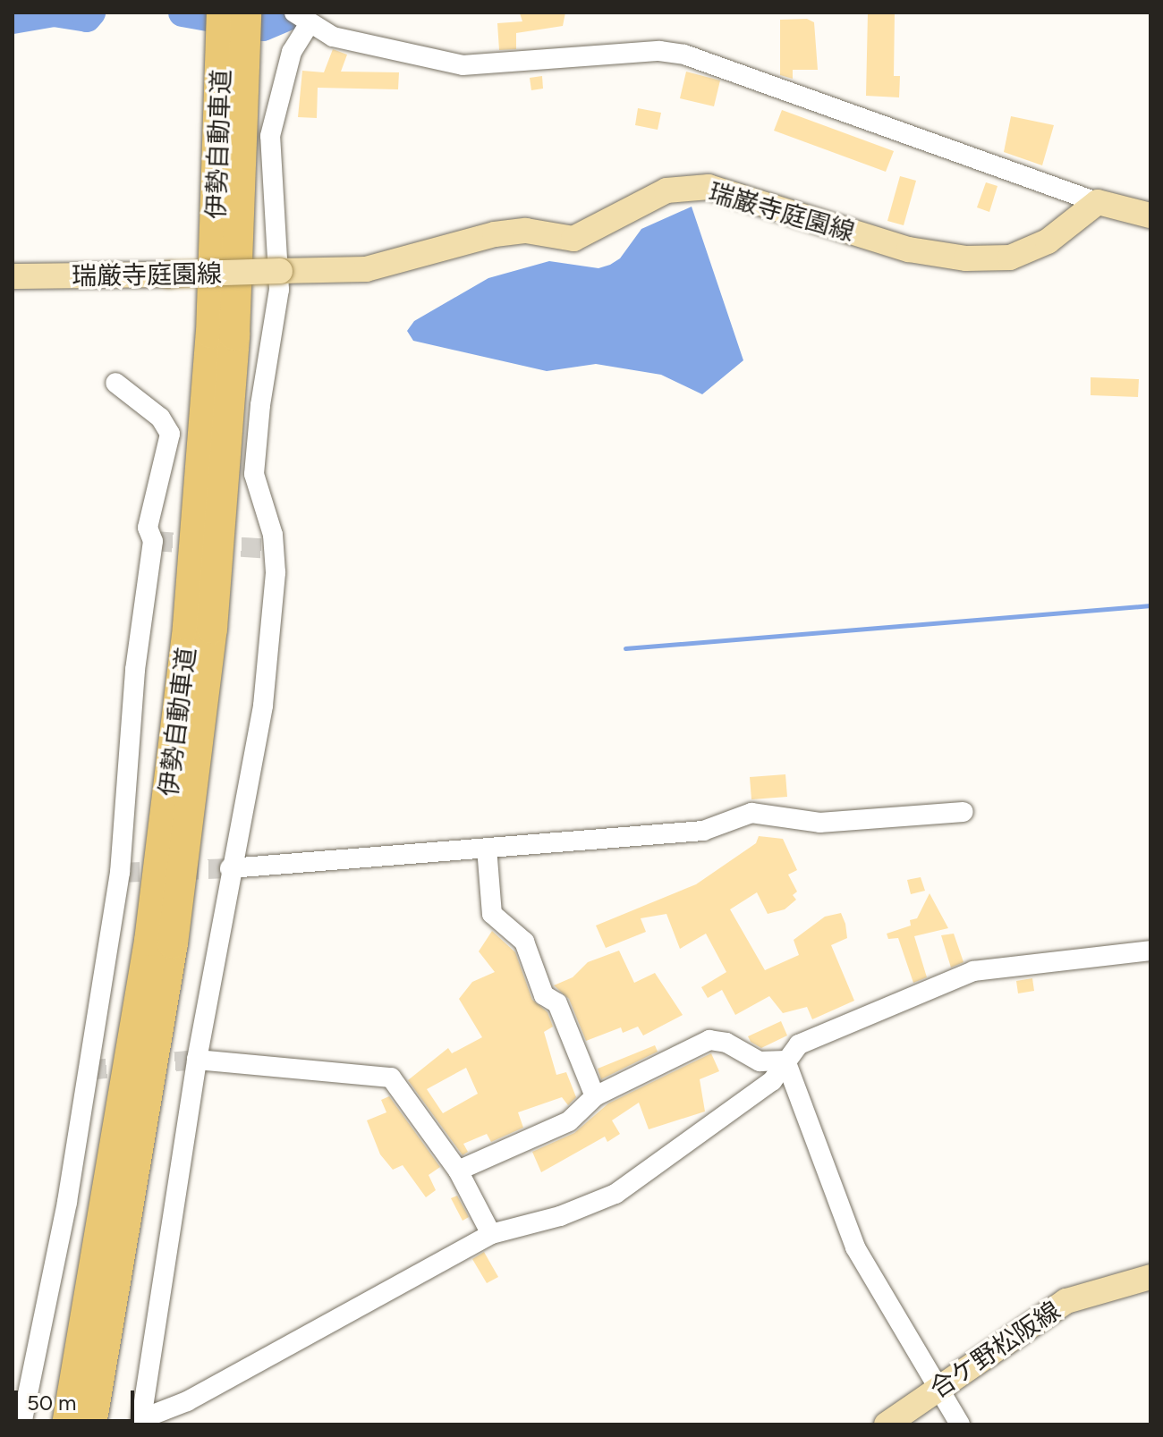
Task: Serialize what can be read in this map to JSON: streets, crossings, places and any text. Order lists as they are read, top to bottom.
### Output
{
  "streets": {
    "highway": ["伊勢自動車道"],
    "main road": ["瑞巌寺庭園線", "瑞厳寺庭園線", "合ケ野松阪線"]
  },
  "crossings": [
    ["瑞巌寺庭園線", "瑞厳寺庭園線"]
  ],
  "scale_bar": "50 m"
}
